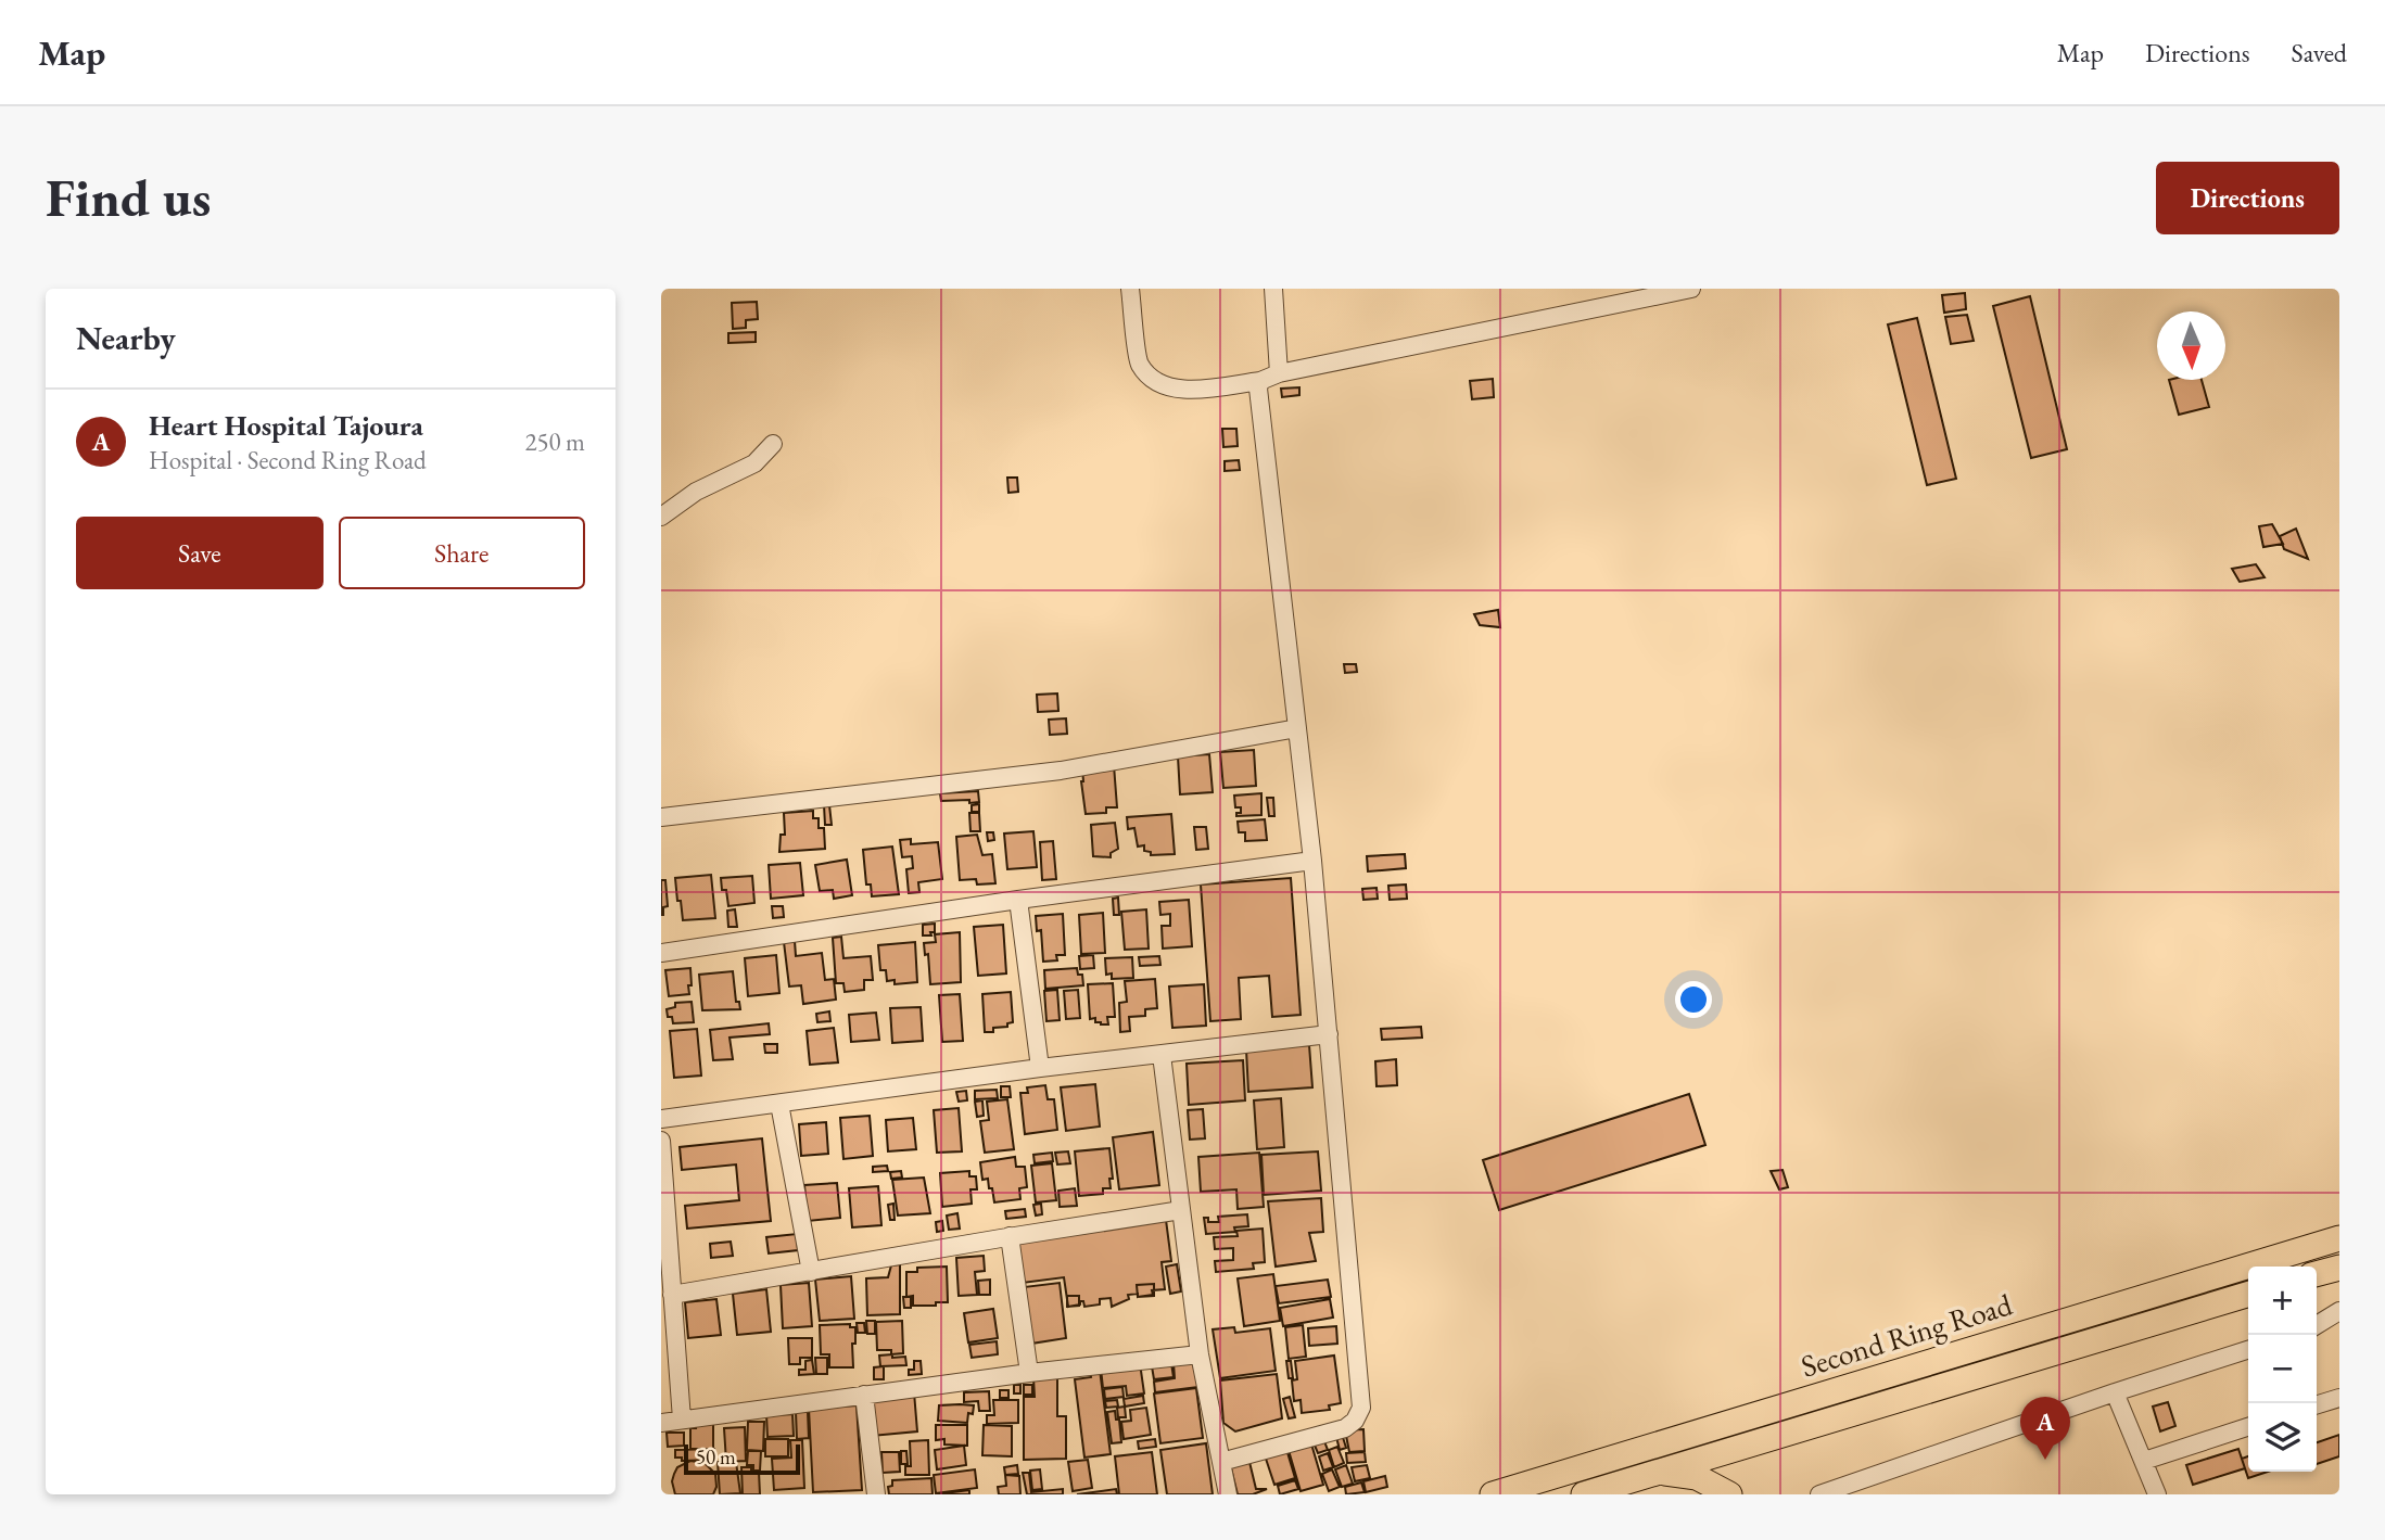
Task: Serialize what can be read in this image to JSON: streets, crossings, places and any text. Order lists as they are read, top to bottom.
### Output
{
  "streets": {
    "highway": ["Second Ring Road"]
  },
  "scale_bar": "50 m",
  "north": "bottom",
  "page": {
    "header": "Map",
    "nav": ["Map", "Directions", "Saved"],
    "buttons": [
      "Directions",
      ["Save", "Share"]
    ],
    "title": "Find us",
    "heading": "Nearby",
    "list": [
      {
        "mark": "A",
        "name": "Heart Hospital Tajoura",
        "note": "Hospital · Second Ring Road",
        "value": "250 m"
      }
    ],
    "map_buttons": ["+", "−"],
    "pins": "A",
    "scale": "50 m"
  }
}
